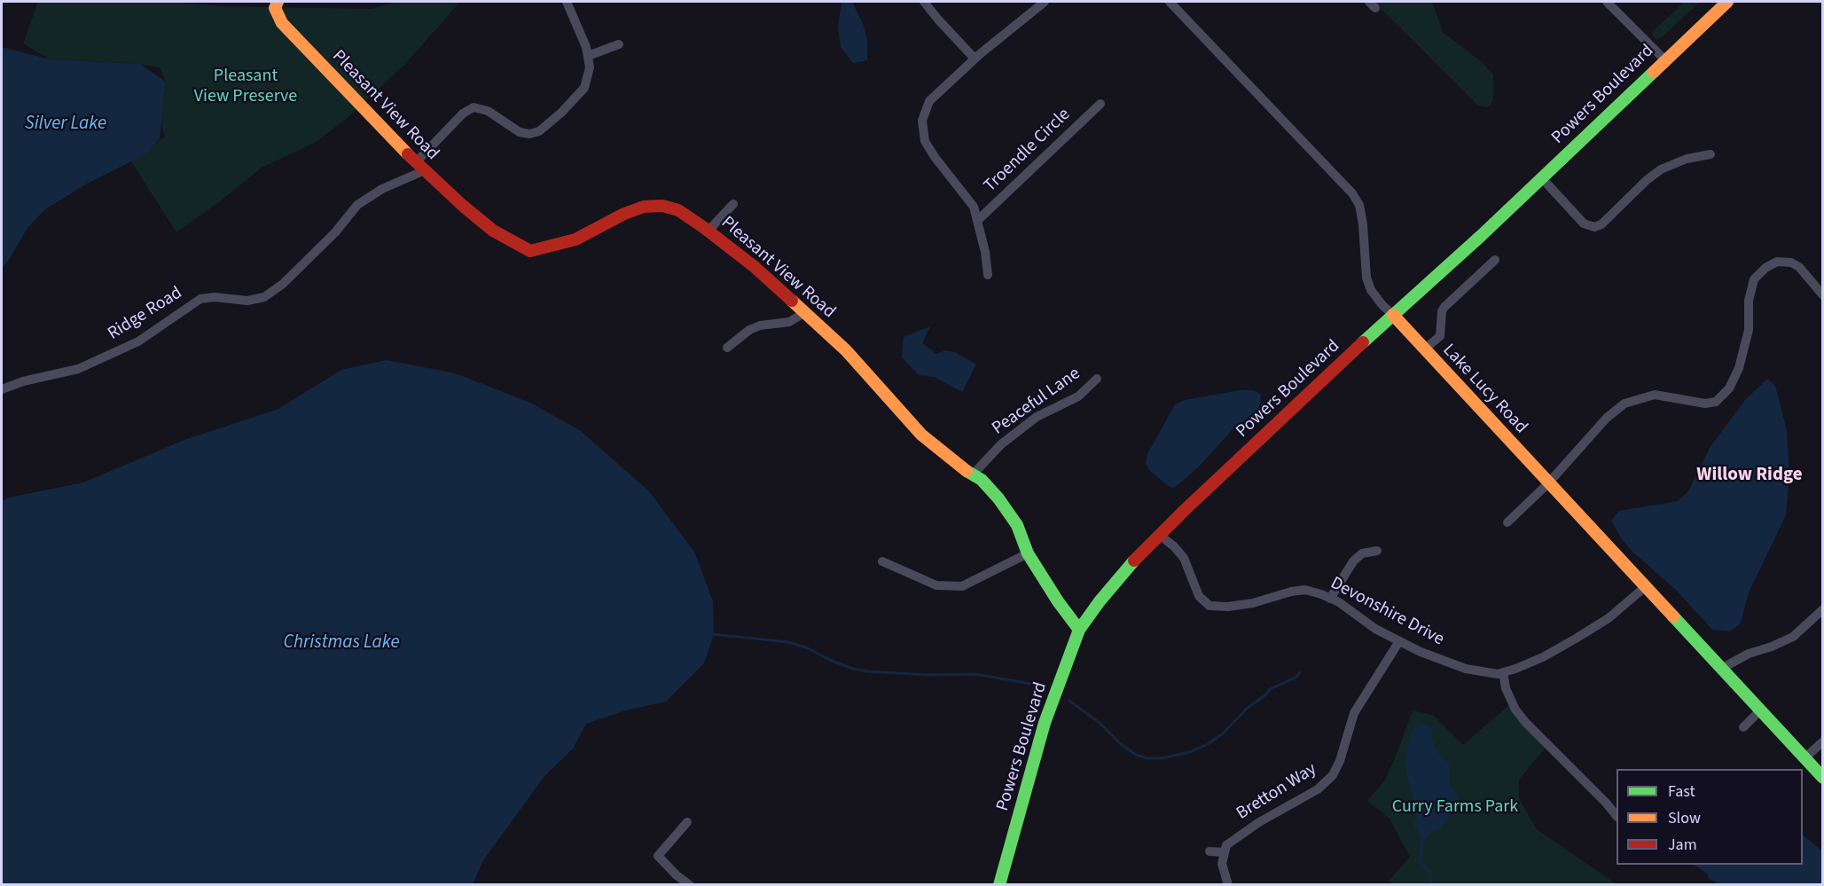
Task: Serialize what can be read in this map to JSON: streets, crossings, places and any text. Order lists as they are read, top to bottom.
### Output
{
  "streets": {
    "street": [
      "Powers Boulevard",
      "Pleasant View Road",
      "Troendle Circle",
      "Ridge Road",
      "Lake Lucy Road",
      "Peaceful Lane",
      "Devonshire Drive",
      "Bretton Way"
    ]
  },
  "crossings": [
    ["Powers Boulevard", "Pleasant View Road"],
    ["Powers Boulevard", "Lake Lucy Road"],
    ["Powers Boulevard", "Devonshire Drive"],
    ["Pleasant View Road", "Ridge Road"],
    ["Pleasant View Road", "Peaceful Lane"],
    ["Lake Lucy Road", "Devonshire Drive"],
    ["Devonshire Drive", "Bretton Way"]
  ],
  "districts": ["Willow Ridge"],
  "water": ["Silver Lake", "Christmas Lake"],
  "parks": ["Pleasant View Preserve", "Curry Farms Park"],
  "legend": ["Fast", "Slow", "Jam"]
}
